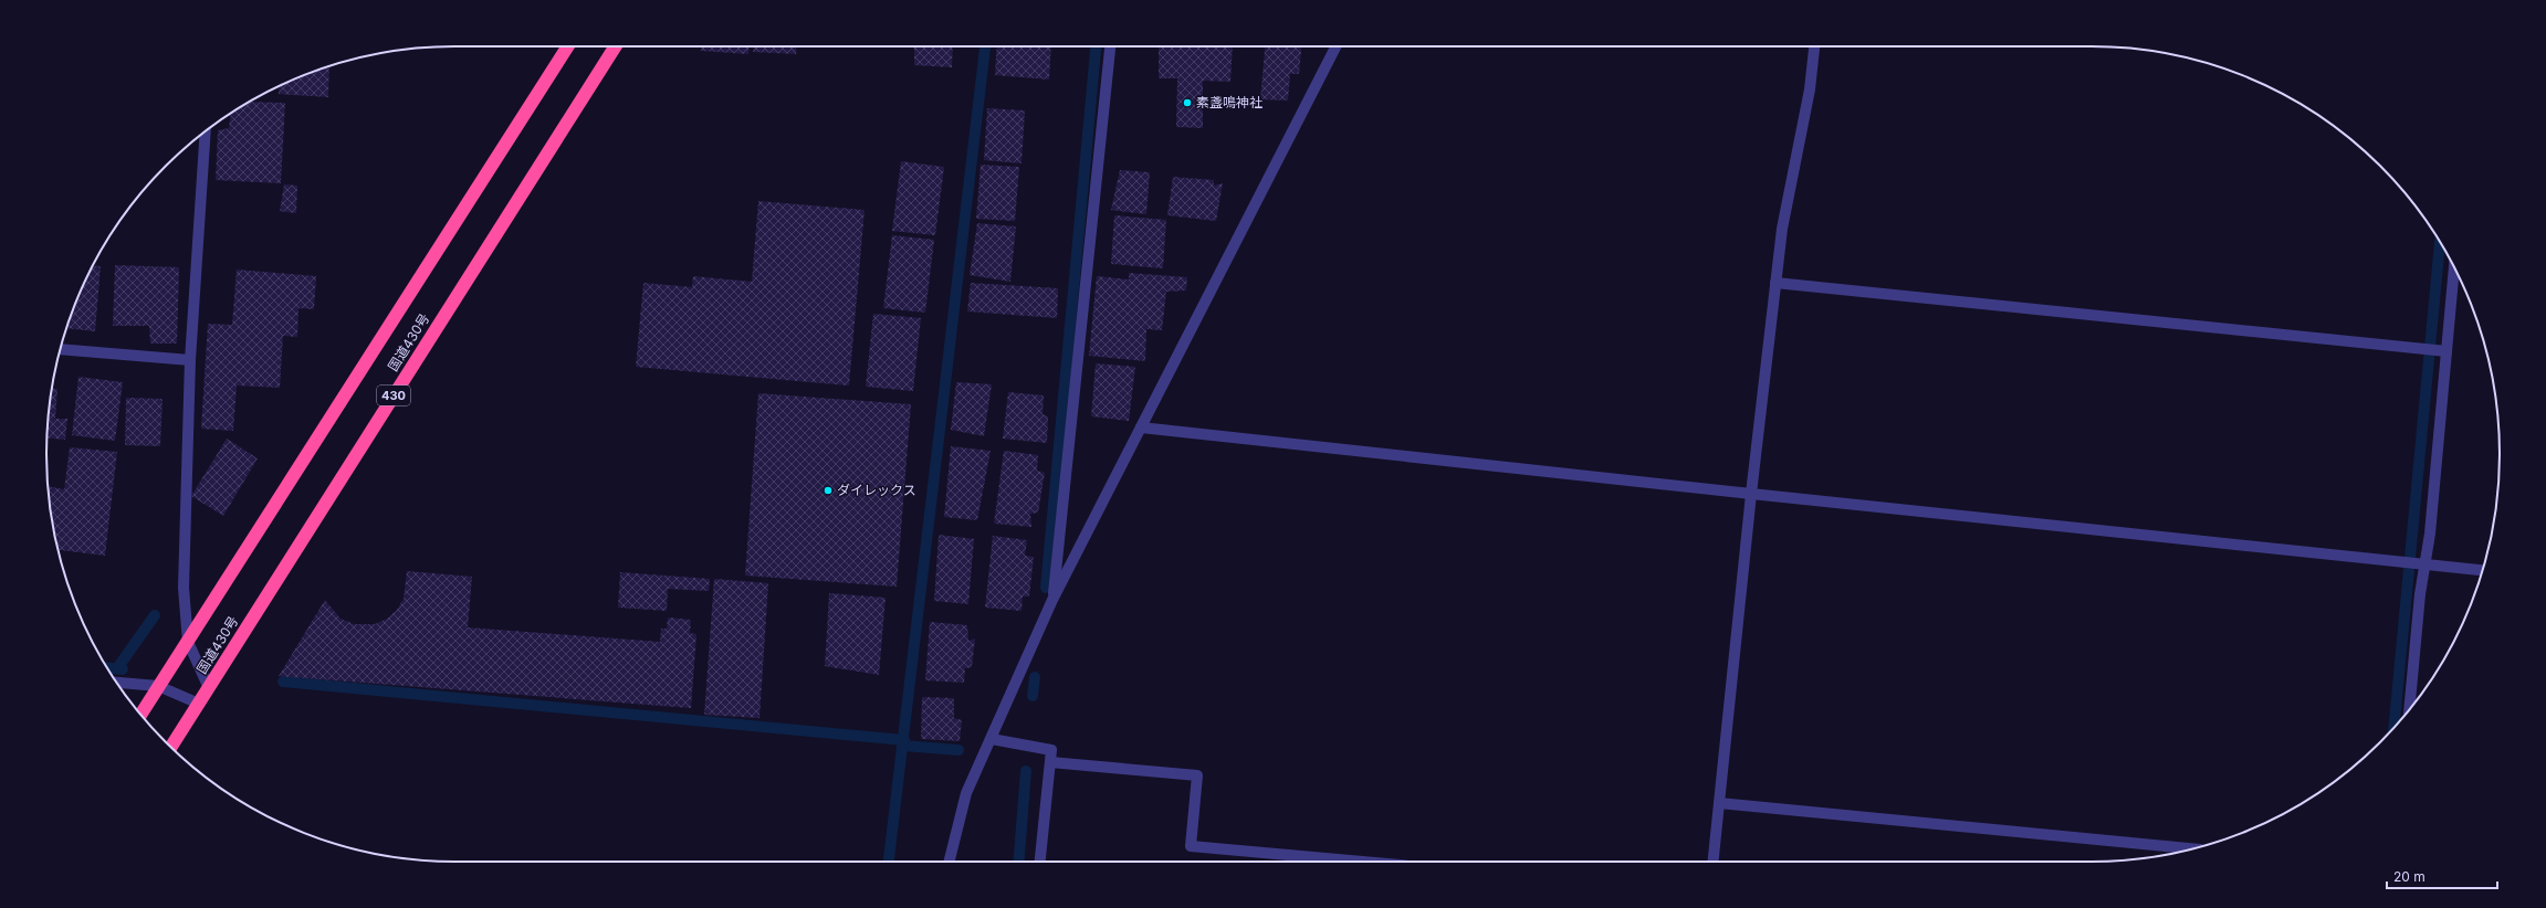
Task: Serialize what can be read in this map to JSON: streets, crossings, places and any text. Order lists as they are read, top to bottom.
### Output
{
  "streets": {
    "highway": ["国道430号", "430"]
  },
  "places": ["素盞鳴神社", "ダイレックス"],
  "scale_bar": "20 m"
}
